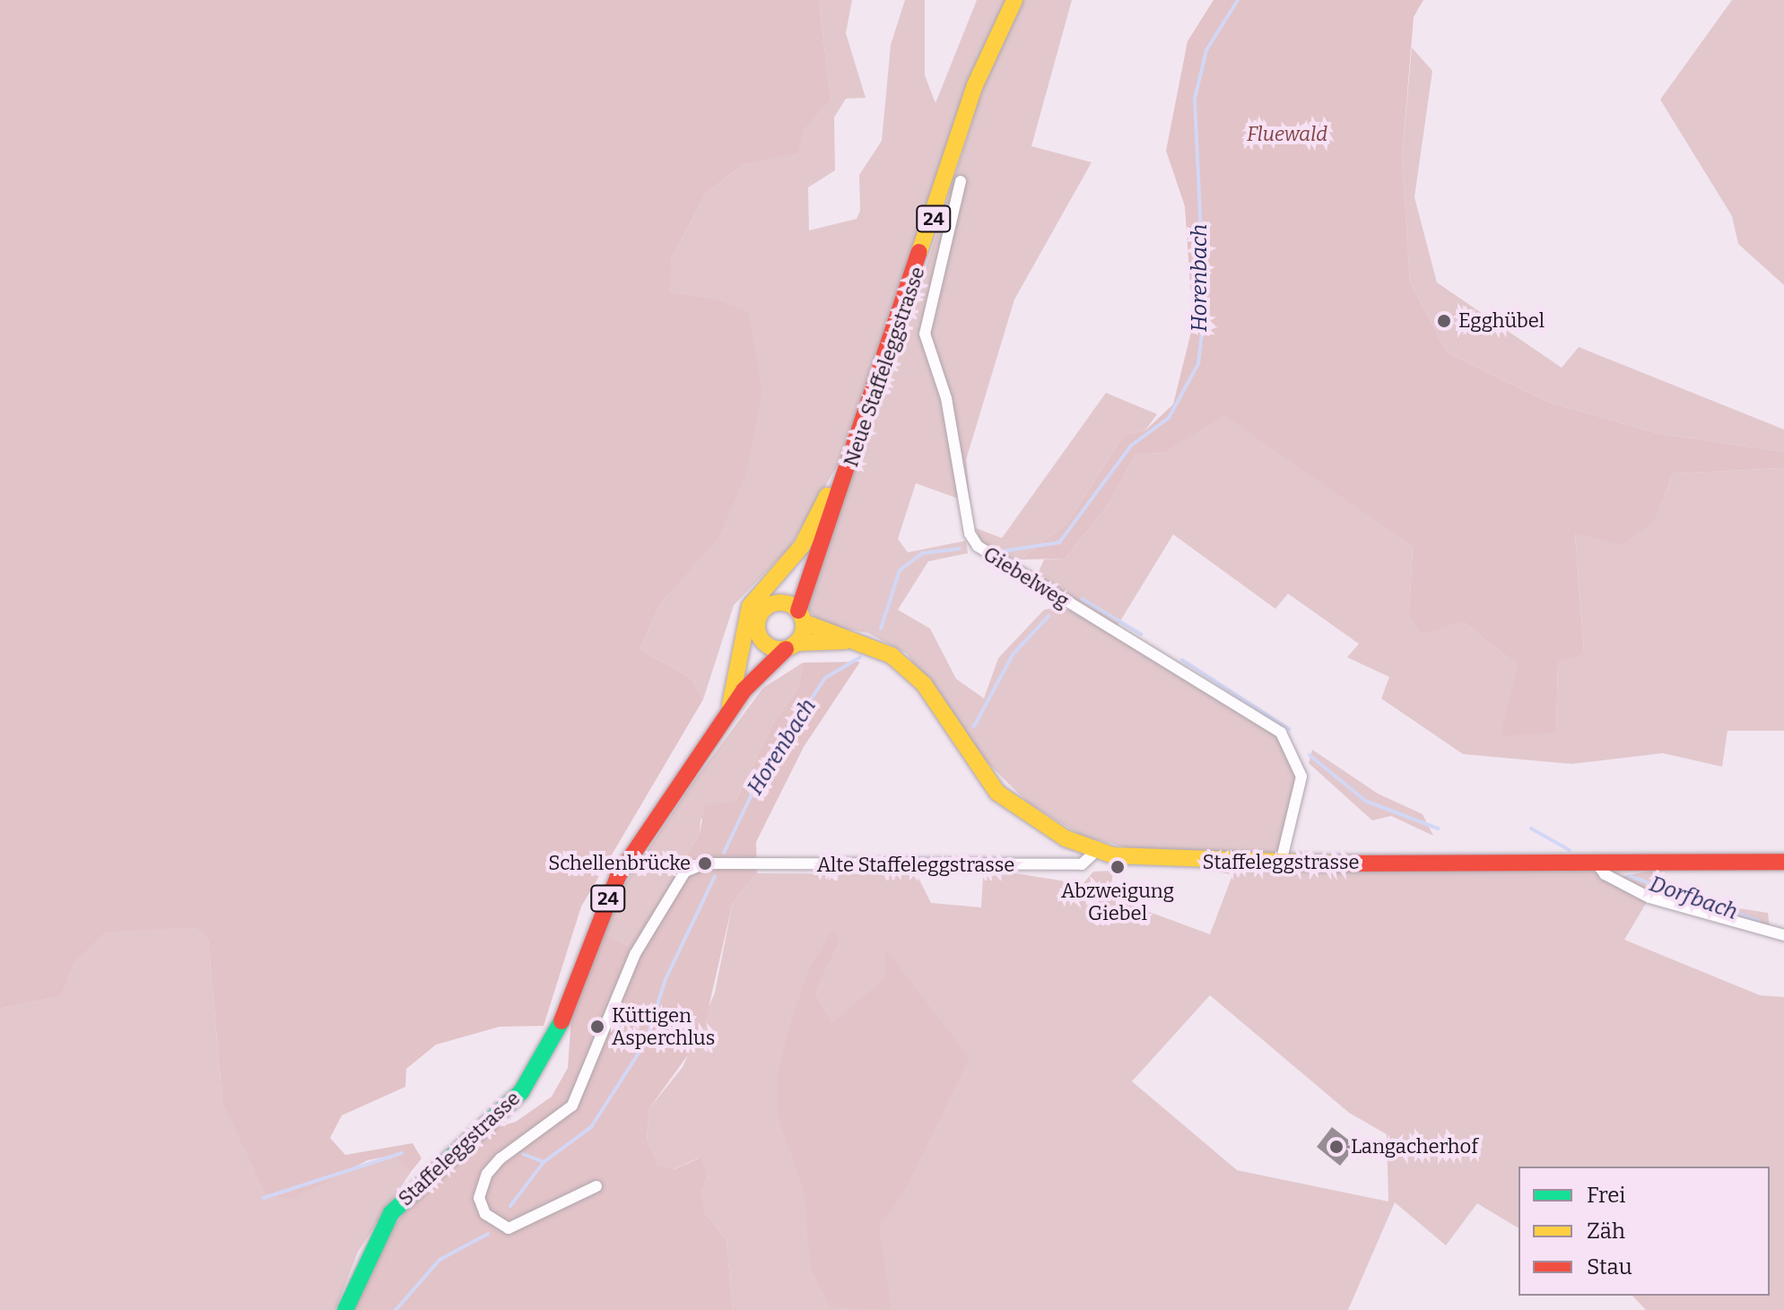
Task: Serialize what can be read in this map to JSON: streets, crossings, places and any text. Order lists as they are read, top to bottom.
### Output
{
  "streets": {
    "main road": ["24", "Neue Staffeleggstrasse", "Staffeleggstrasse"],
    "street": ["Giebelweg", "Alte Staffeleggstrasse"]
  },
  "crossings": [
    ["24", "Neue Staffeleggstrasse"],
    ["24", "Staffeleggstrasse"],
    ["Neue Staffeleggstrasse", "Staffeleggstrasse"],
    ["Giebelweg", "Staffeleggstrasse"],
    ["Staffeleggstrasse", "Alte Staffeleggstrasse"]
  ],
  "water": ["Horenbach", "Dorfbach"],
  "parks": ["Fluewald"],
  "places": [
    "Egghübel",
    "Schellenbrücke",
    "Abzweigung Giebel",
    "Küttigen Asperchlus",
    "Langacherhof"
  ],
  "legend": ["Frei", "Zäh", "Stau"]
}
